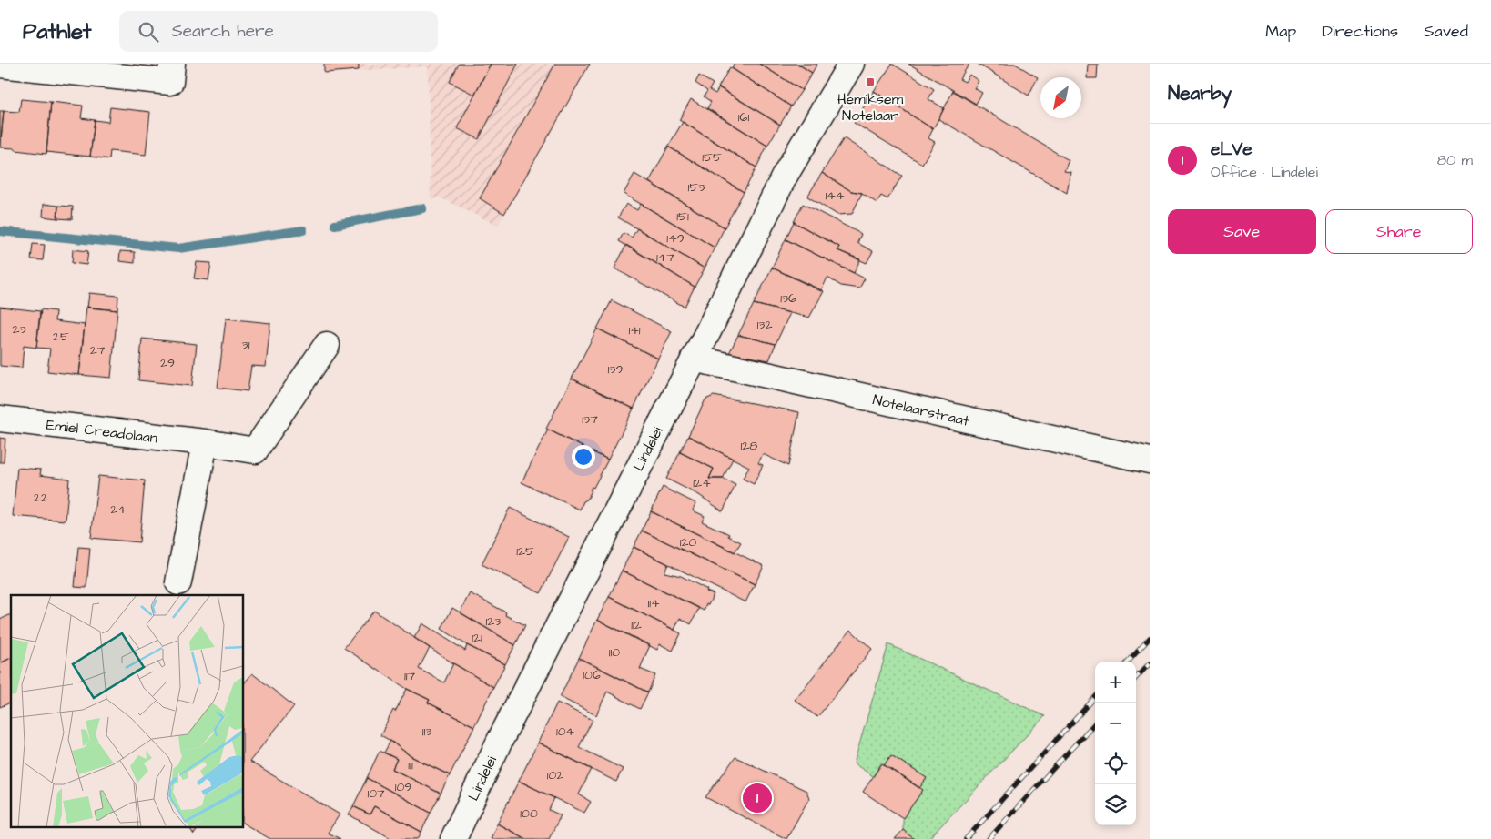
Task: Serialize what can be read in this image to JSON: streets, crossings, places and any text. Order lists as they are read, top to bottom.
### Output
{
  "streets": {
    "street": ["Notelaarstraat", "Emiel Creadolaan", "Lindelei"]
  },
  "crossings": [
    ["Notelaarstraat", "Lindelei"]
  ],
  "places": {
    "transit": ["Hemiksem Notelaar"]
  },
  "house_numbers": [
    "161",
    "155",
    "153",
    "144",
    "151",
    "149",
    "147",
    "136",
    "132",
    "23",
    "141",
    "25",
    "31",
    "27",
    "29",
    "139",
    "137",
    "128",
    "124",
    "22",
    "24",
    "120",
    "125",
    "114",
    "123",
    "112",
    "121",
    "110",
    "106",
    "117",
    "113",
    "104",
    "111",
    "102",
    "109",
    "107",
    "100"
  ],
  "north": "bottom left",
  "page": {
    "header": "Pathlet",
    "search": "Search here",
    "nav": ["Map", "Directions", "Saved"],
    "heading": "Nearby",
    "list": [
      {
        "mark": "1",
        "name": "eLVe",
        "note": "Office · Lindelei",
        "value": "80 m"
      }
    ],
    "buttons": ["Save", "Share"],
    "map_buttons": ["+", "−"],
    "pins": "1"
  }
}
